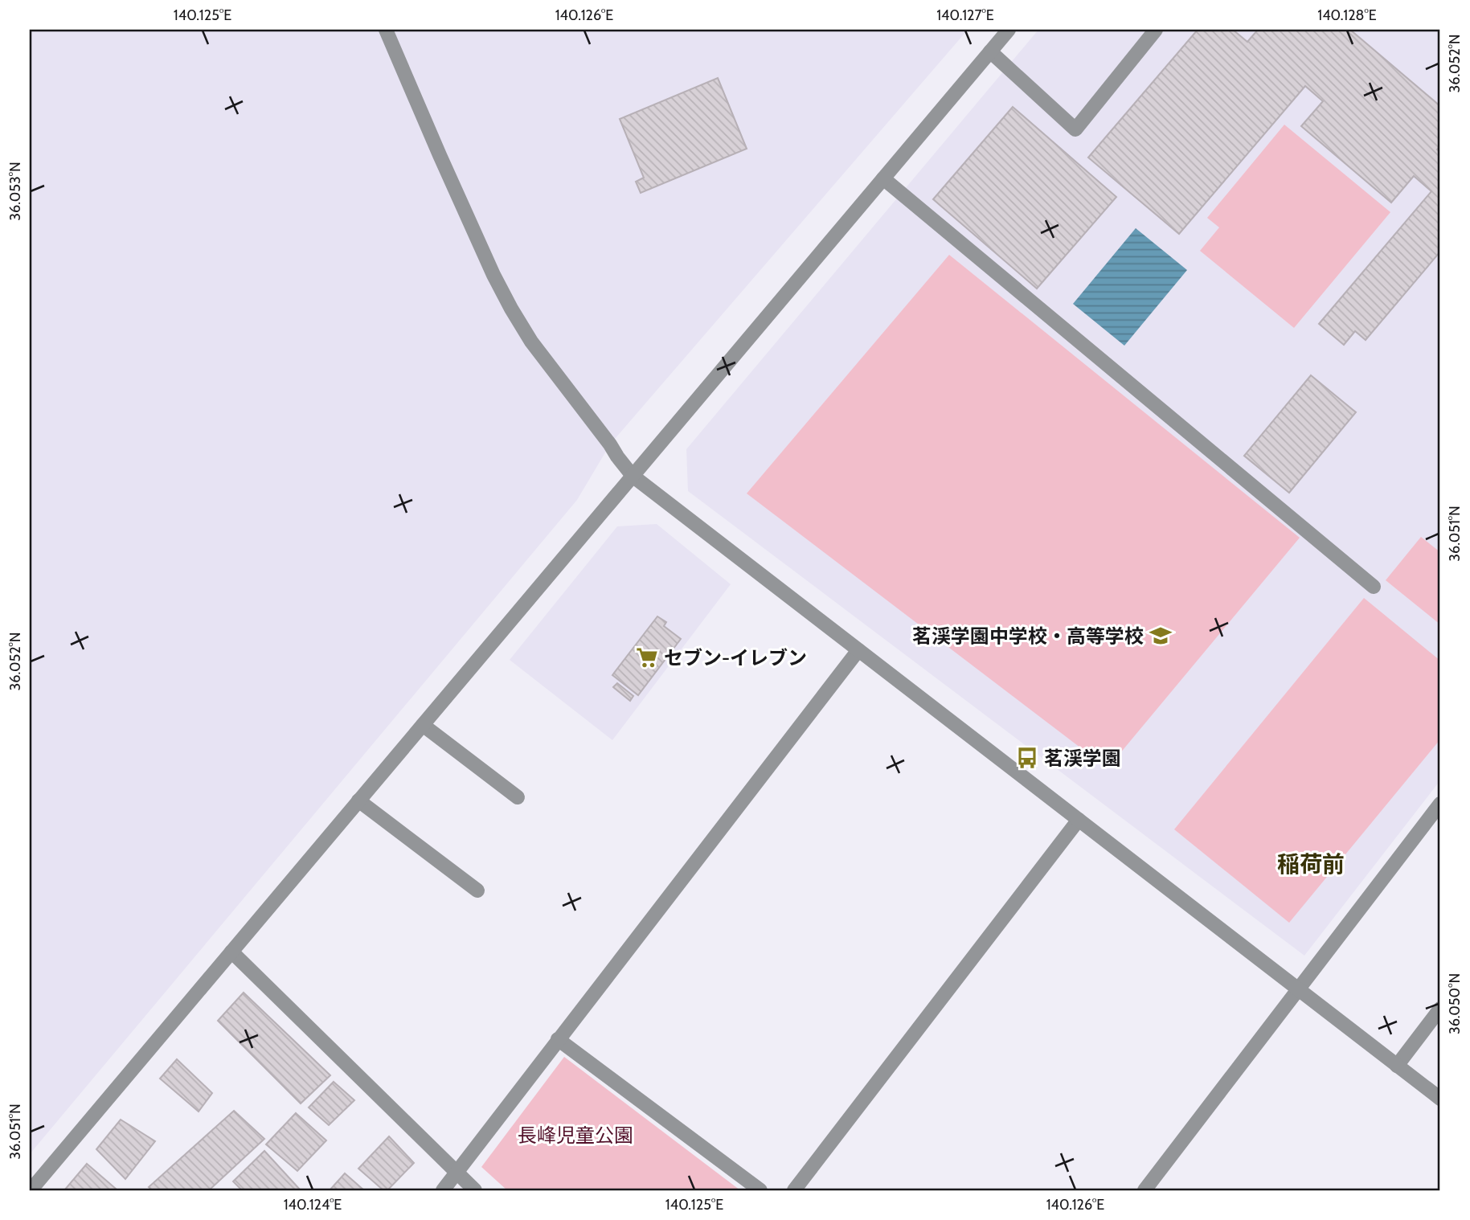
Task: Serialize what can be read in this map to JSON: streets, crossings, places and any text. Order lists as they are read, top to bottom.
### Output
{
  "districts": ["稲荷前"],
  "parks": ["長峰児童公園"],
  "places": {
    "school or university": ["茗渓学園中学校・高等学校"],
    "supermarket": ["セブン-イレブン"],
    "bus stop": ["茗渓学園"]
  },
  "coordinates": [
    "140.125°E",
    "140.126°E",
    "140.127°E",
    "140.128°E",
    "36.052°N",
    "36.053°N",
    "36.051°N",
    "36.050°N",
    "140.124°E"
  ]
}
